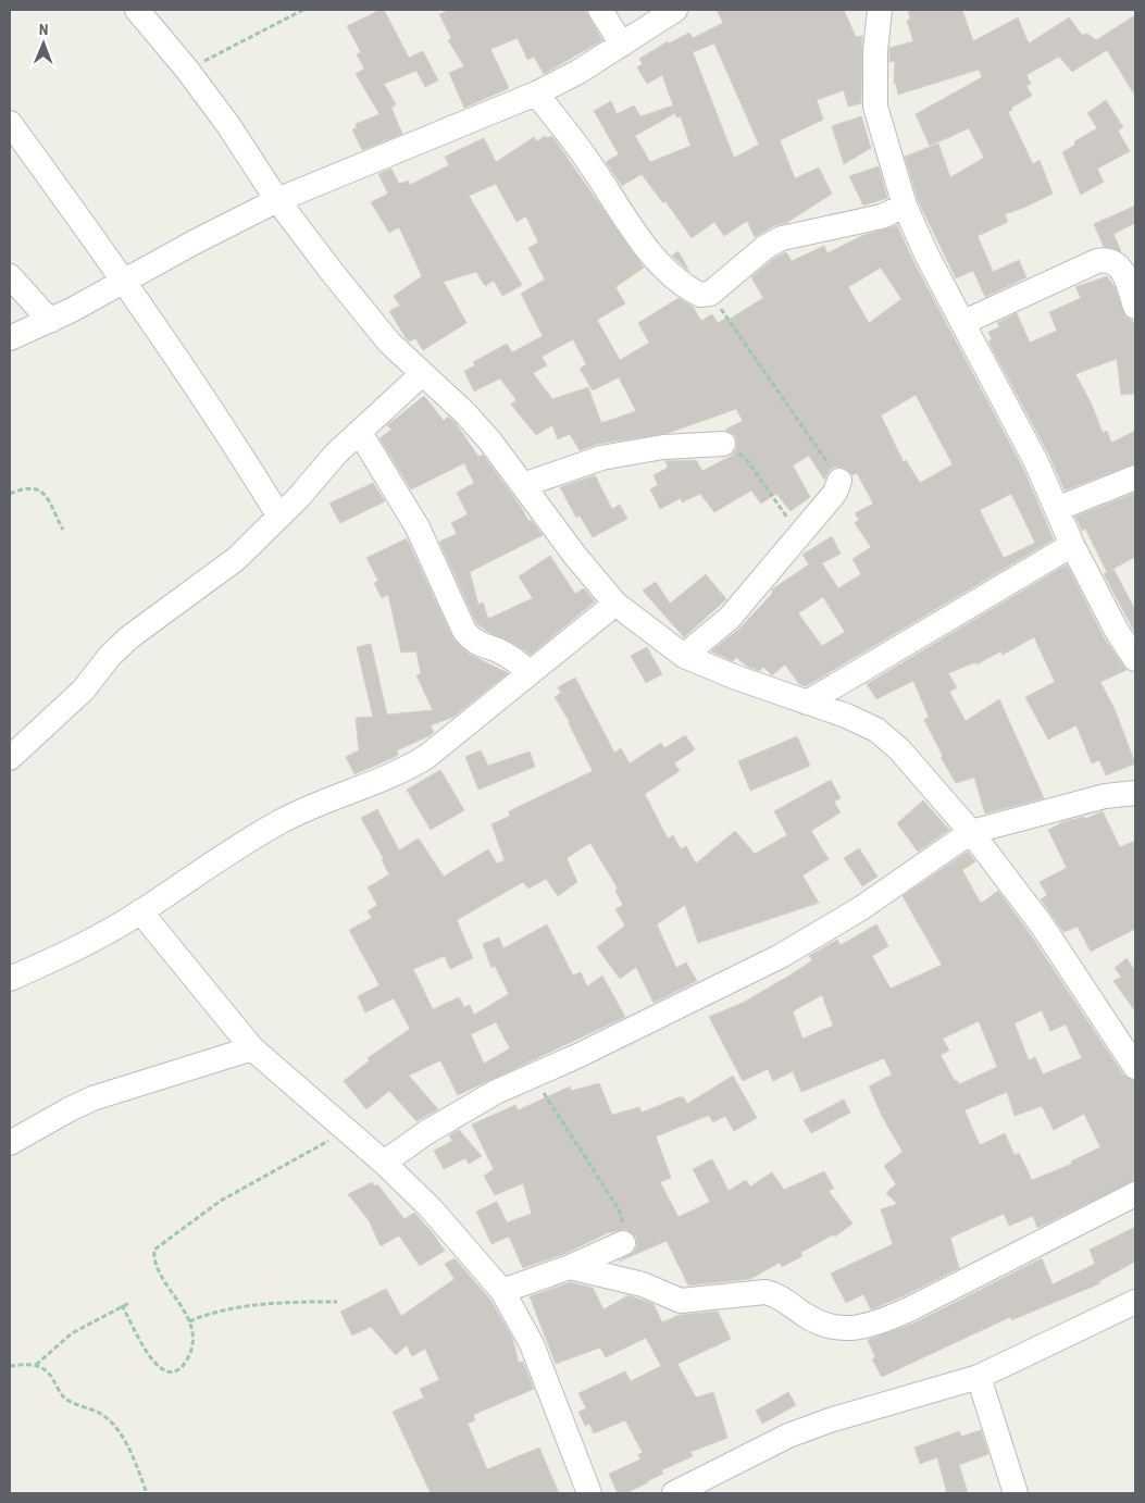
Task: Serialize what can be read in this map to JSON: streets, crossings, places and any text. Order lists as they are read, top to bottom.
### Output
{
  "north": "top"
}
